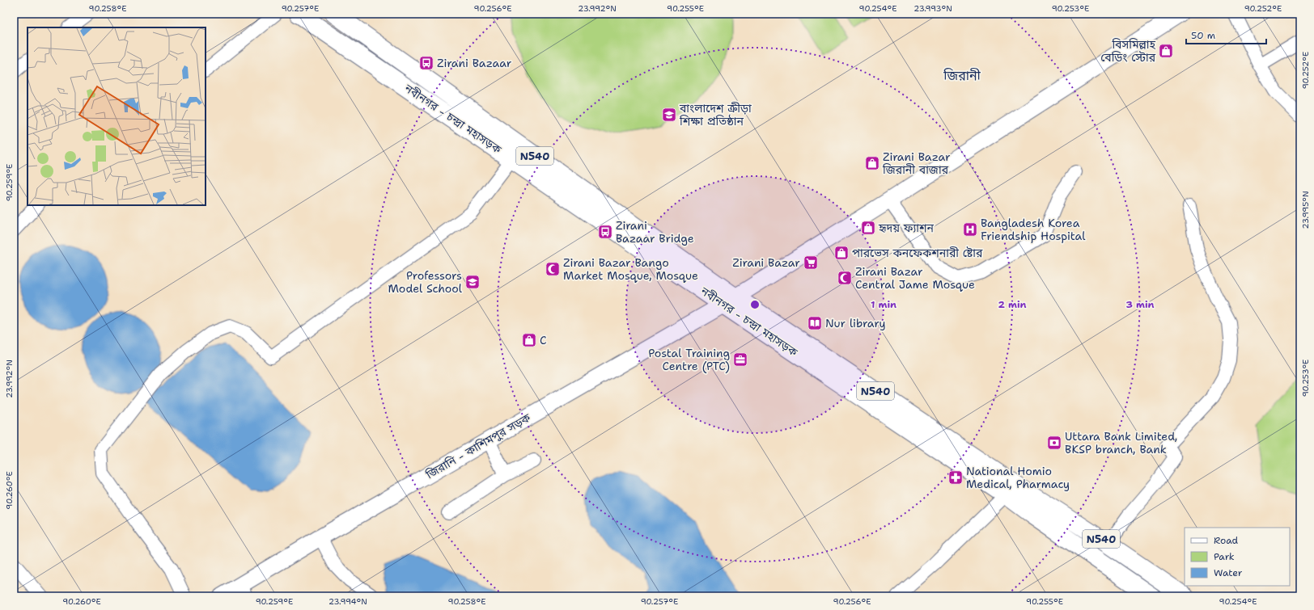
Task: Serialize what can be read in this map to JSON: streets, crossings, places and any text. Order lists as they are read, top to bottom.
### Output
{
  "streets": {
    "highway": ["নবীনগর - চন্দ্রা মহাসড়ক", "N540"],
    "street": ["জিরানি - কাশিমপুর সড়ক"]
  },
  "crossings": [
    ["নবীনগর - চন্দ্রা মহাসড়ক", "জিরানি - কাশিমপুর সড়ক"]
  ],
  "districts": ["জিরানী"],
  "places": {
    "shop": [
      "বিসমিল্লাহ বেডিং স্টোর",
      "Zirani Bazar জিরানী বাজার",
      "হৃদয় ফ্যাশন",
      "পারভেস কনফেকশনারী ষ্টোর",
      "C"
    ],
    "bus stop": ["Zirani Bazaar", "Zirani Bazaar Bridge"],
    "school or university": ["বাংলাদেশ ক্রীড়া শিক্ষা প্রতিষ্ঠান", "Professors Model School"],
    "hospital": ["Bangladesh Korea Friendship Hospital"],
    "supermarket": ["Zirani Bazar"],
    "mosque": ["Zirani Bazar Bango Market Mosque, Mosque", "Zirani Bazar Central Jame Mosque"],
    "library": ["Nur library"],
    "office": ["Postal Training Centre (PTC)"],
    "bank": ["Uttara Bank Limited, BKSP branch, Bank"],
    "pharmacy": ["National Homio Medical, Pharmacy"]
  },
  "legend": ["Road", "Park", "Water"],
  "scale_bar": "50 m",
  "coordinates": [
    "90.258°E",
    "90.257°E",
    "90.256°E",
    "23.992°N",
    "90.255°E",
    "90.254°E",
    "23.993°N",
    "90.253°E",
    "90.252°E",
    "90.259°E",
    "23.995°N",
    "90.260°E",
    "23.994°N"
  ],
  "rings": ["1 min", "2 min", "3 min"]
}
